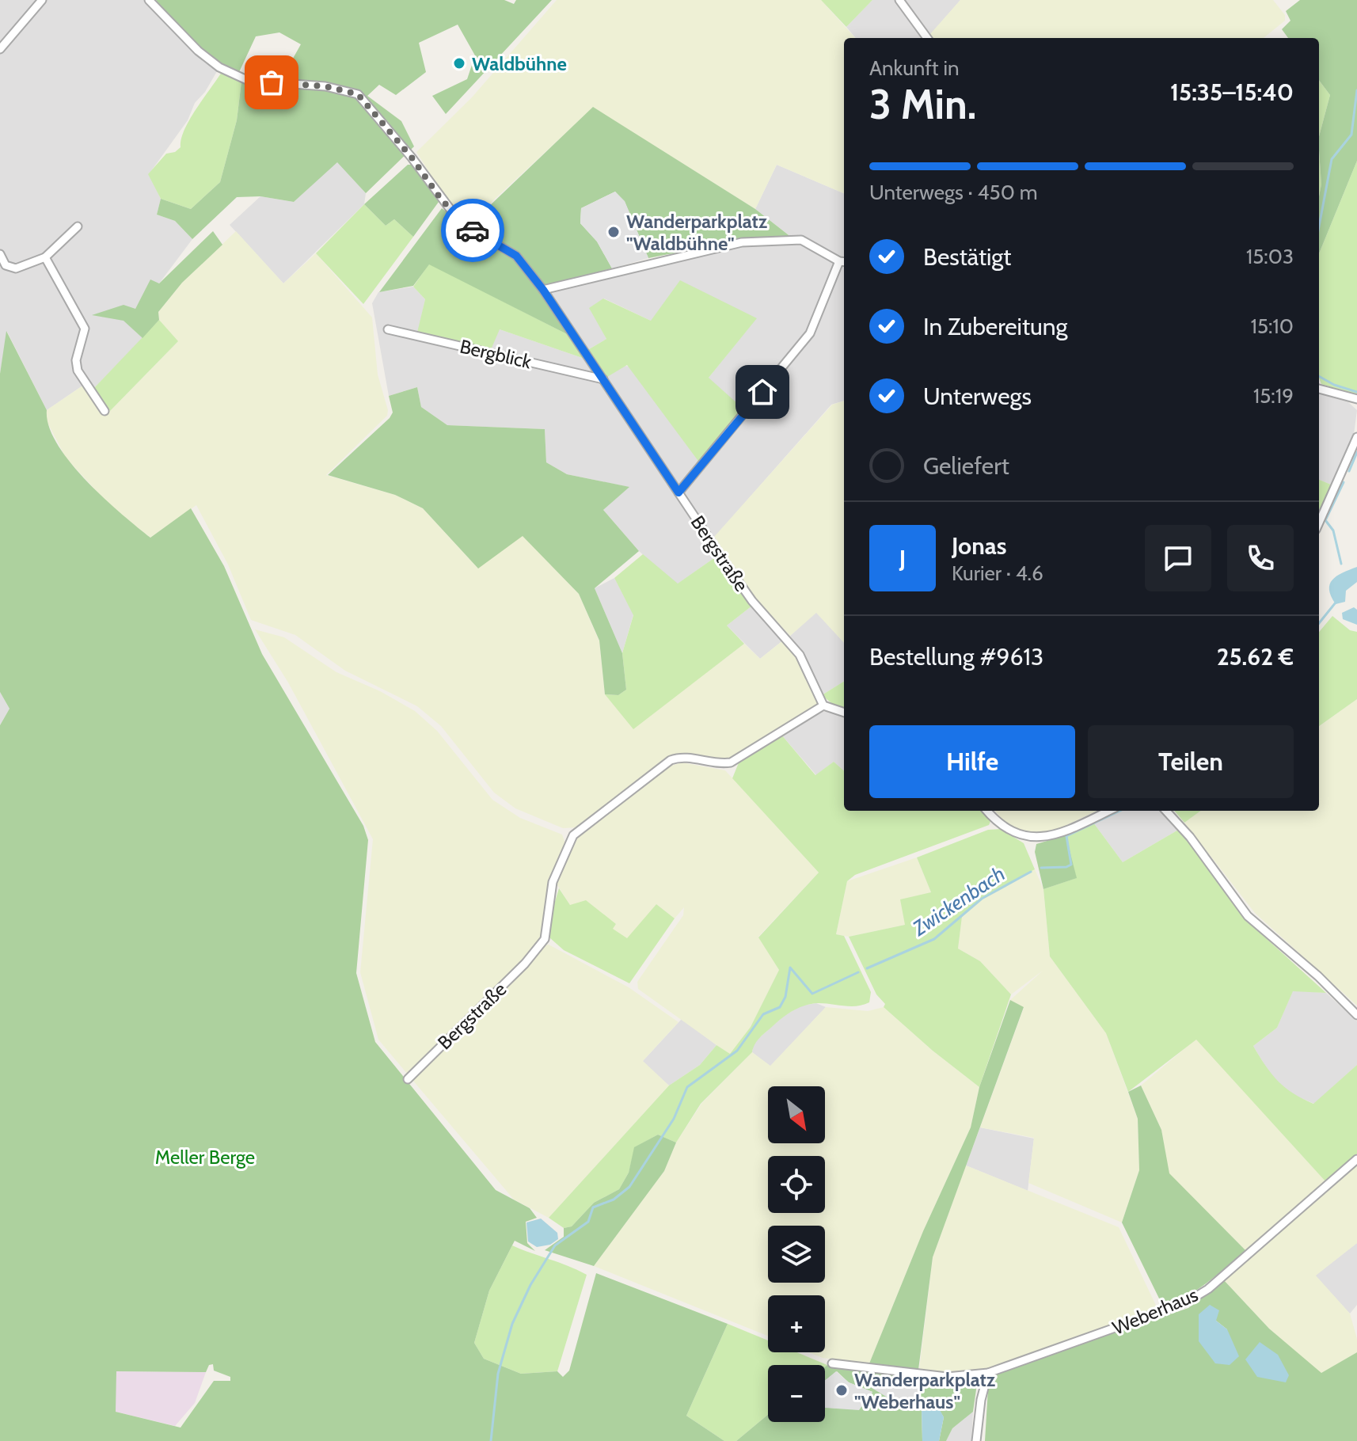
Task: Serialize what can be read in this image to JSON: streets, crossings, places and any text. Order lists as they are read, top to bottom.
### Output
{
  "streets": {
    "street": ["Bergblick", "Bergstraße", "Weberhaus"]
  },
  "crossings": [
    ["Bergblick", "Bergstraße"]
  ],
  "water": ["Zwickenbach"],
  "parks": ["Meller Berge"],
  "places": ["Waldbühne", "Wanderparkplatz \"Waldbühne\"", "Wanderparkplatz \"Weberhaus\""],
  "north": "bottom right",
  "page": {
    "heading": ["3 Min.", "Ankunft in", "15:35–15:40"],
    "panel": [
      "Jonas",
      "Kurier · 4.6",
      "Bestellung #9613",
      "25.62 €"
    ],
    "bar": "Unterwegs · 450 m",
    "list": [
      ["Bestätigt", "15:03"],
      ["In Zubereitung", "15:10"],
      ["Unterwegs", "15:19"],
      "Geliefert"
    ],
    "round": "J",
    "buttons": ["Hilfe", "Teilen"],
    "map_buttons": ["+", "−"]
  }
}
